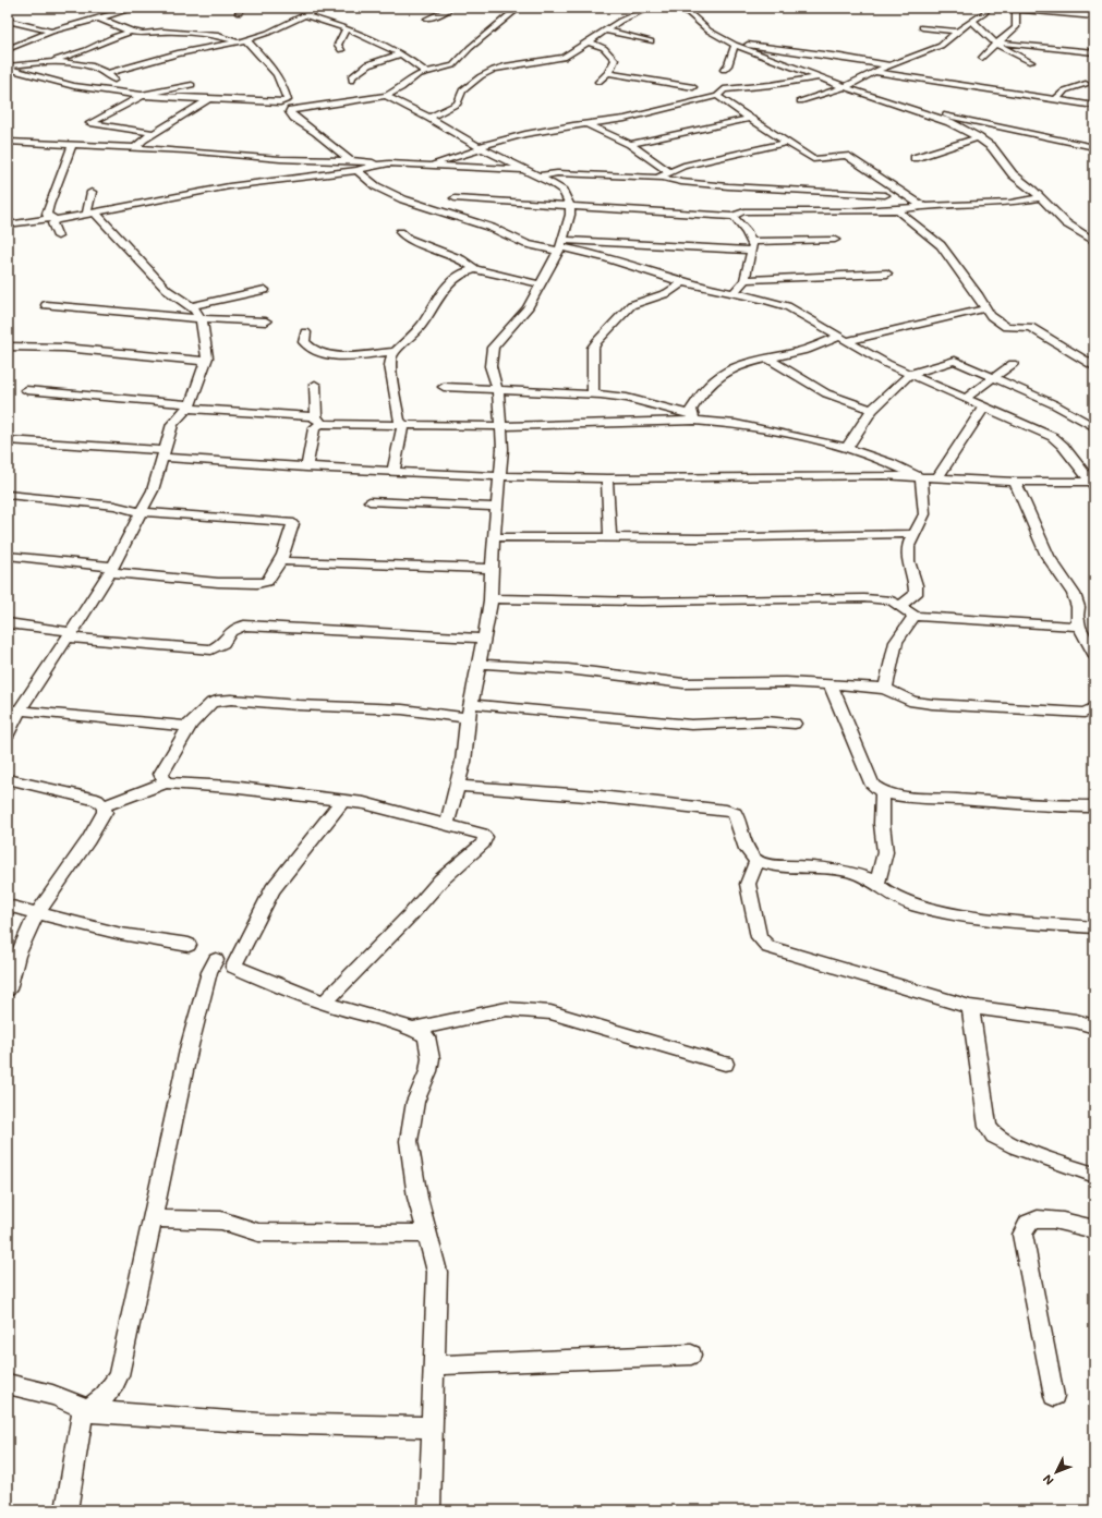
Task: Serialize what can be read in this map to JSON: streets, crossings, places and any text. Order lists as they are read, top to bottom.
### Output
{
  "north": "bottom left"
}
